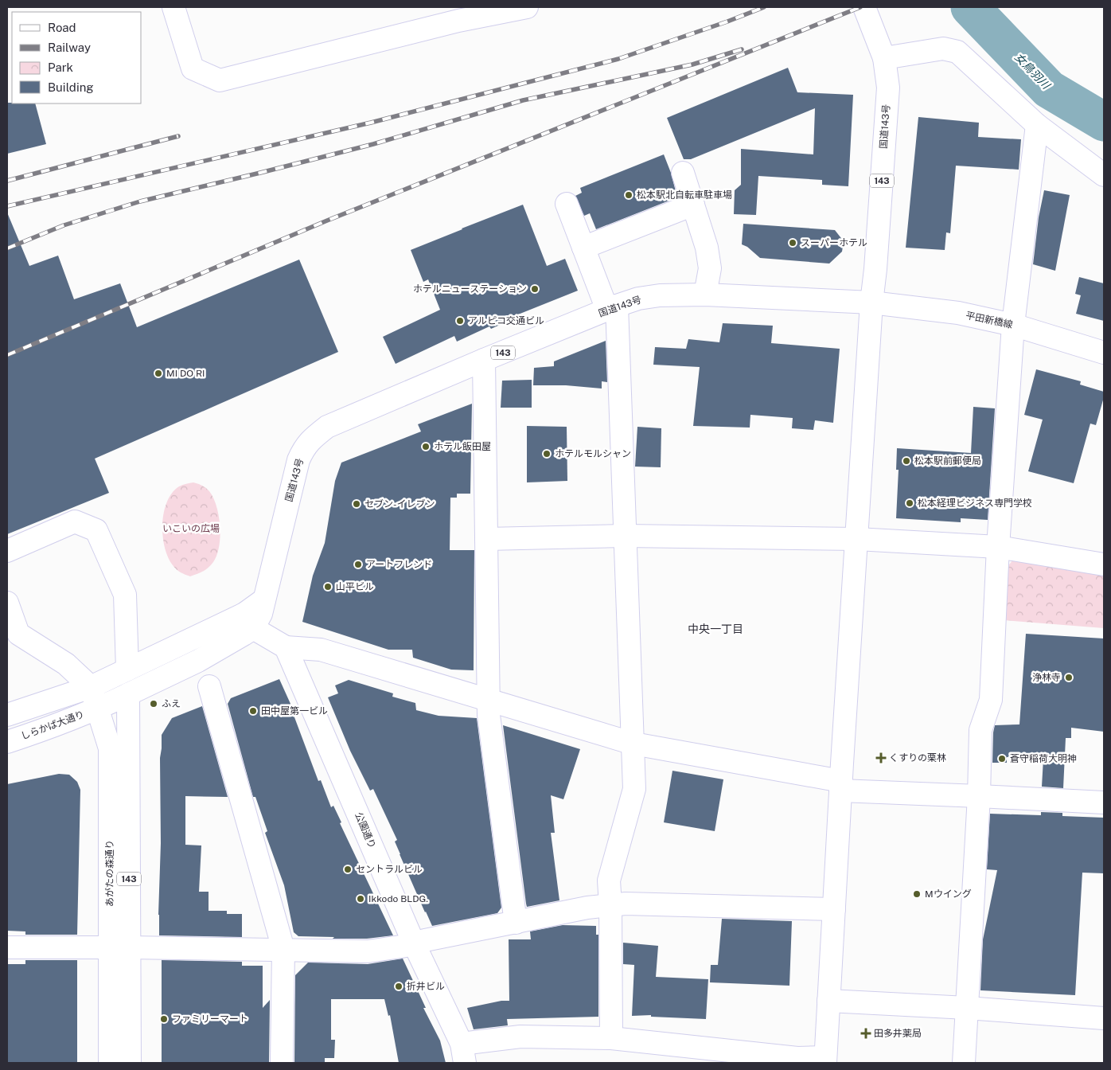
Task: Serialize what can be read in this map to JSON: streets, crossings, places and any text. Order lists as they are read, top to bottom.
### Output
{
  "streets": {
    "main road": [
      "国道143号",
      "143",
      "平田新橋線",
      "しらかば大通り",
      "公園通り",
      "あがたの森通り"
    ]
  },
  "crossings": [
    ["国道143号", "平田新橋線"],
    ["国道143号", "しらかば大通り"],
    ["国道143号", "あがたの森通り"],
    ["しらかば大通り", "あがたの森通り"]
  ],
  "districts": ["中央一丁目"],
  "water": ["女鳥羽川"],
  "parks": ["いこいの広場"],
  "places": {
    "other": [
      "松本駅北自転車駐車場",
      "スーパーホテル",
      "ホテルニューステーション",
      "アルピコ交通ビル",
      "MI DO RI",
      "ホテル飯田屋",
      "ホテルモルシャン",
      "松本駅前郵便局",
      "松本経理ビジネス専門学校",
      "セブン-イレブン",
      "アートフレンド",
      "山平ビル",
      "浄林寺",
      "ふえ",
      "田中屋第一ビル",
      "蒼守稲荷大明神",
      "セントラルビル",
      "Mウイング",
      "Ikkodo BLDG.",
      "折井ビル",
      "ファミリーマート"
    ],
    "health": ["くすりの栗林", "田多井薬局"]
  },
  "legend": [
    "Road",
    "Railway",
    "Park",
    "Building"
  ]
}
